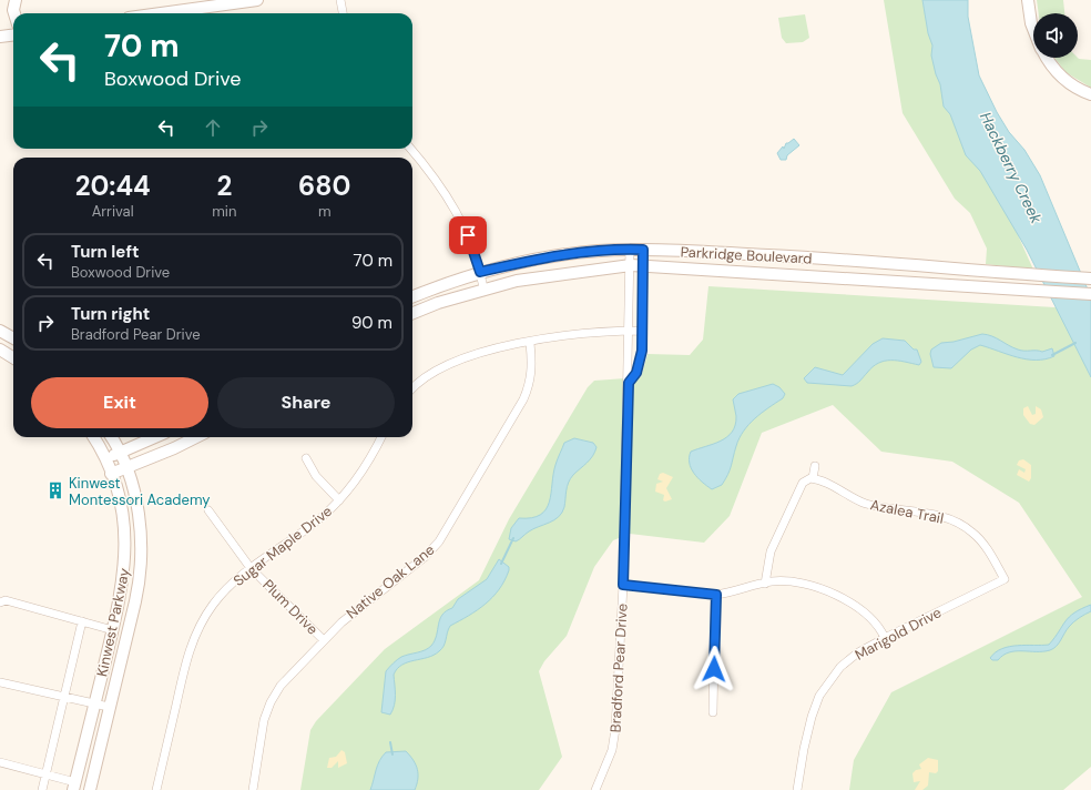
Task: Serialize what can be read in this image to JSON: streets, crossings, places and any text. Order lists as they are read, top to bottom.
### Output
{
  "streets": {
    "street": [
      "Parkridge Boulevard",
      "Azalea Trail",
      "Sugar Maple Drive",
      "Native Oak Lane",
      "Plum Drive",
      "Kinwest Parkway",
      "Marigold Drive",
      "Bradford Pear Drive"
    ]
  },
  "crossings": [
    ["Parkridge Boulevard", "Bradford Pear Drive"],
    ["Azalea Trail", "Marigold Drive"],
    ["Sugar Maple Drive", "Plum Drive"],
    ["Native Oak Lane", "Plum Drive"]
  ],
  "water": ["Hackberry Creek"],
  "places": {
    "building": ["Kinwest Montessori Academy"]
  },
  "page": {
    "turn": ["70 m", "Boxwood Drive"],
    "eta": [
      "20:44",
      "Arrival",
      "2",
      "min",
      "680",
      "m"
    ],
    "list": [
      {
        "name": "Turn left",
        "note": "Boxwood Drive",
        "value": "70 m"
      },
      {
        "name": "Turn right",
        "note": "Bradford Pear Drive",
        "value": "90 m"
      }
    ],
    "buttons": ["Exit", "Share"]
  }
}
